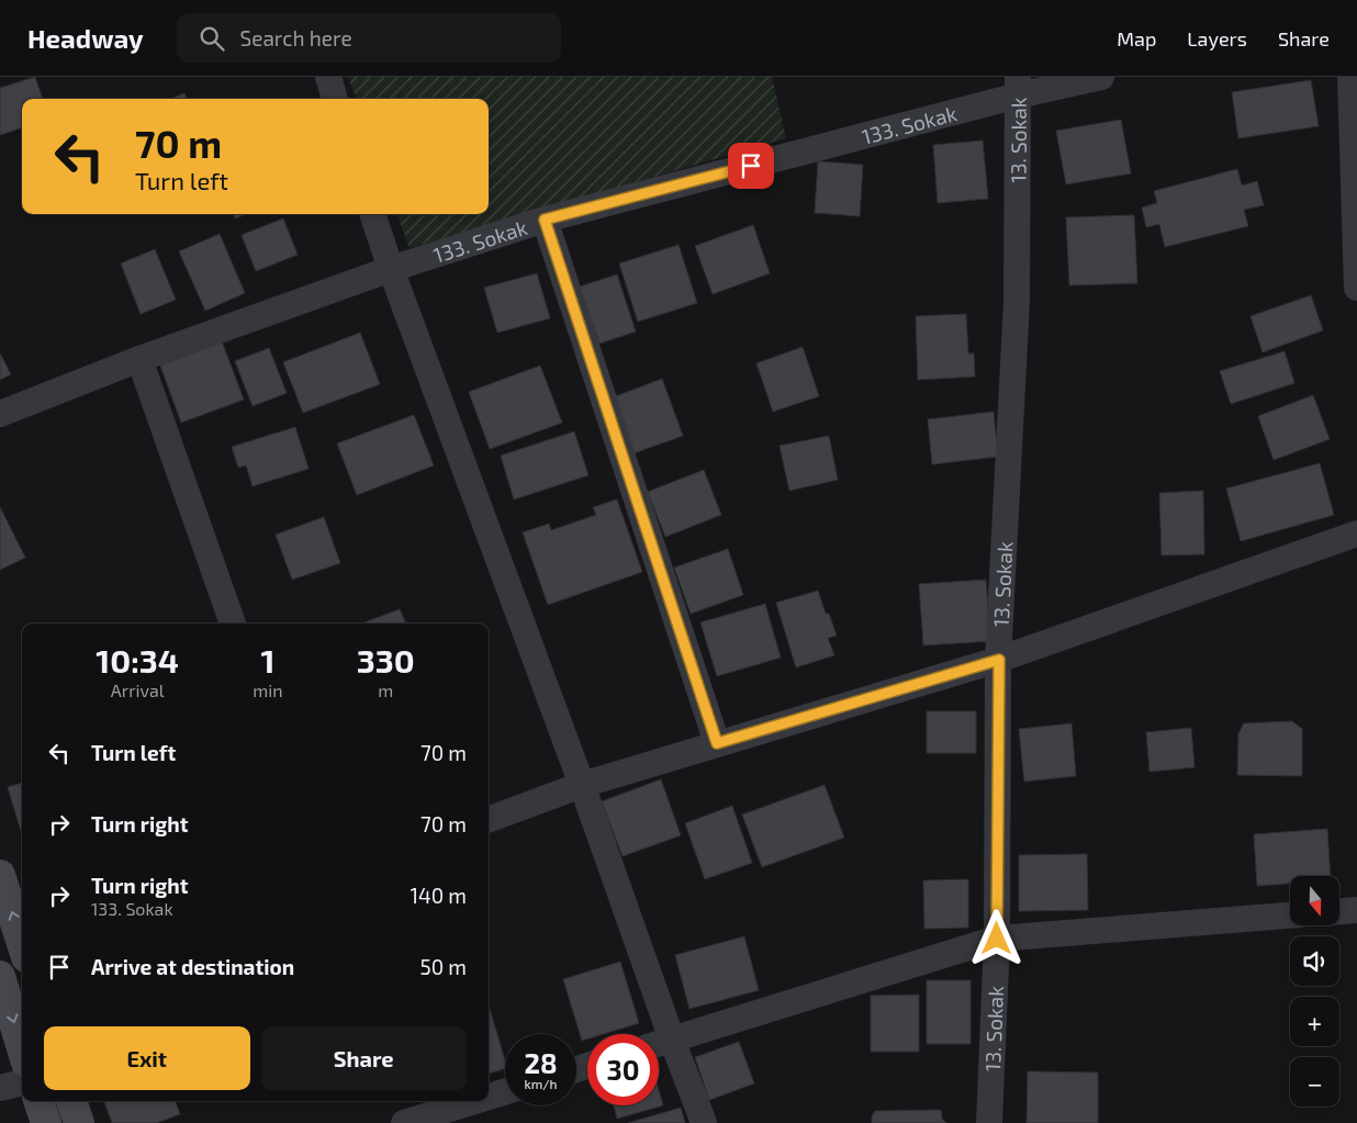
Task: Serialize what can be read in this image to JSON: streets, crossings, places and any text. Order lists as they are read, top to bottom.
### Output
{
  "streets": {
    "street": ["133. Sokak", "13. Sokak"]
  },
  "crossings": [
    ["133. Sokak", "13. Sokak"]
  ],
  "north": "bottom",
  "page": {
    "header": "Headway",
    "search": "Search here",
    "nav": ["Map", "Layers", "Share"],
    "turn": ["70 m", "Turn left"],
    "eta": [
      "10:34",
      "Arrival",
      "1",
      "min",
      "330",
      "m"
    ],
    "list": [
      {
        "name": "Turn left",
        "value": "70 m"
      },
      {
        "name": "Turn right",
        "value": "70 m"
      },
      {
        "name": "Turn right",
        "note": "133. Sokak",
        "value": "140 m"
      },
      {
        "name": "Arrive at destination",
        "value": "50 m"
      }
    ],
    "map_buttons": ["+", "−"],
    "buttons": ["Exit", "Share"],
    "speed": "28 km/h",
    "limit": "30"
  }
}
